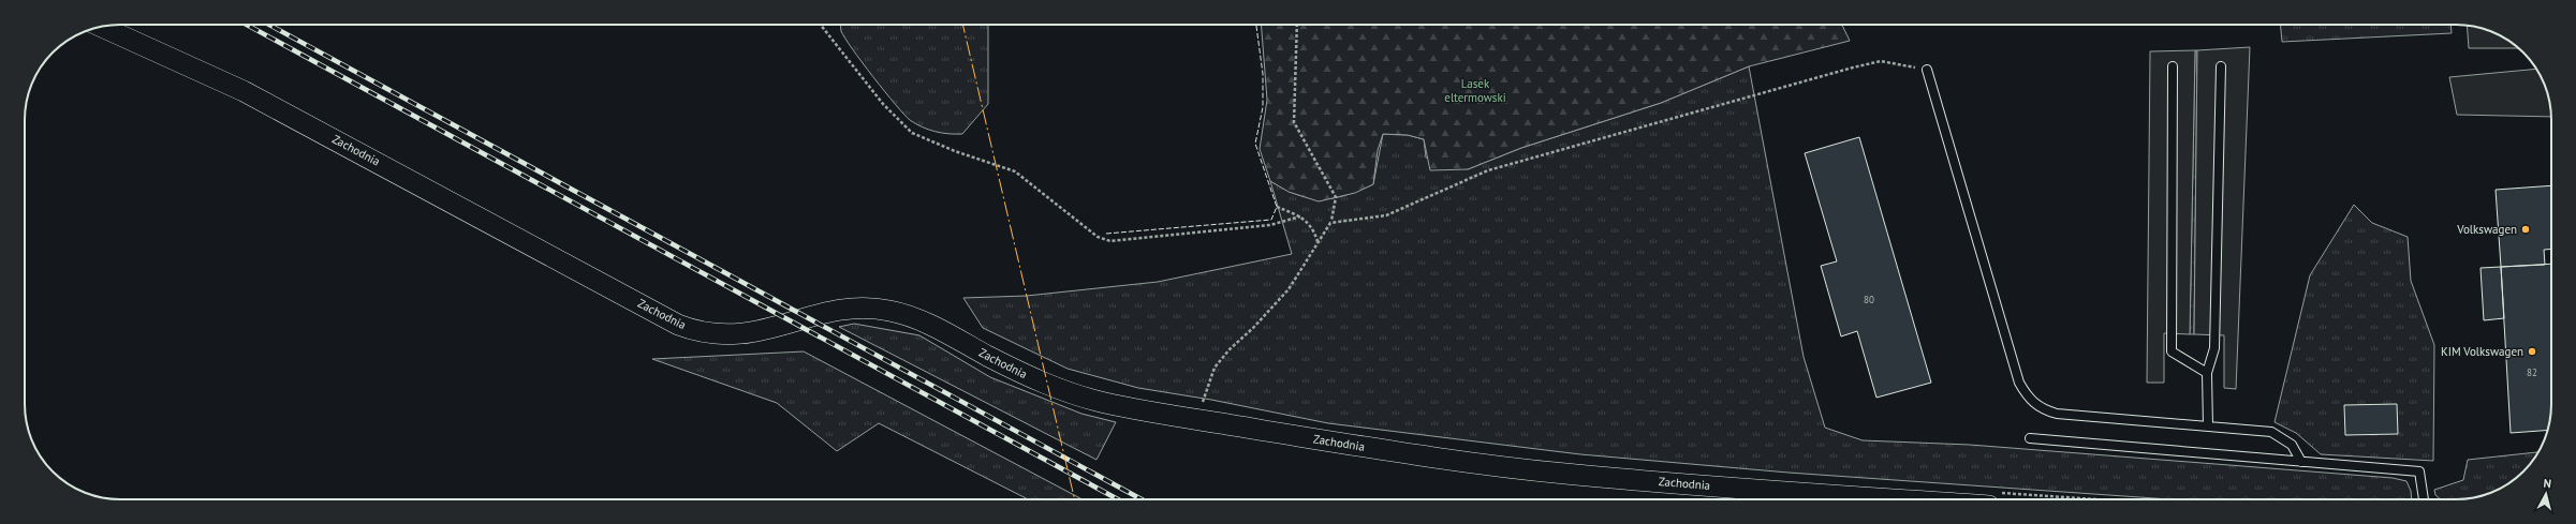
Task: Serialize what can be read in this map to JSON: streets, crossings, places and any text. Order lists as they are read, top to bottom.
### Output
{
  "streets": {
    "street": ["Zachodnia"]
  },
  "parks": ["Lasek eltermowski"],
  "places": ["Volkswagen", "KIM Volkswagen"],
  "house_numbers": ["80", "82"],
  "north": "top"
}
